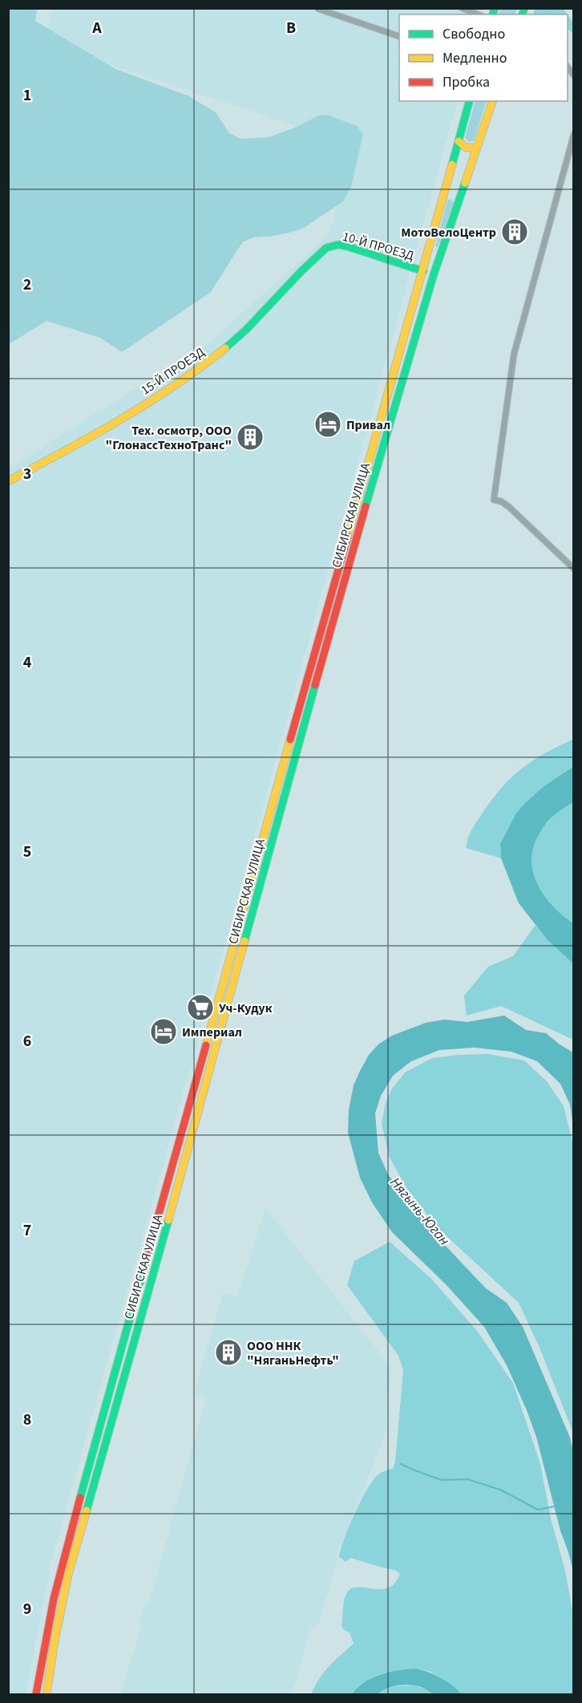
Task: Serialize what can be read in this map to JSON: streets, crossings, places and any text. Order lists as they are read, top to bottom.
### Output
{
  "streets": {
    "main road": ["10-Й ПРОЕЗД", "15-Й ПРОЕЗД", "СИБИРСКАЯ УЛИЦА"]
  },
  "crossings": [
    ["10-Й ПРОЕЗД", "15-Й ПРОЕЗД"],
    ["10-Й ПРОЕЗД", "СИБИРСКАЯ УЛИЦА"]
  ],
  "water": ["Нягынь-Юган"],
  "places": {
    "building": ["МотоВелоЦентр", "Тех. осмотр, ООО \"ГлонассТехноТранс\"", "ООО ННК \"НяганьНефть\""],
    "hotel": ["Привал", "Империал"],
    "supermarket": ["Уч-Кудук"]
  },
  "legend": ["Свободно", "Медленно", "Пробка"],
  "grid": {
    "columns": ["A", "B"],
    "rows": [
      "1",
      "2",
      "3",
      "4",
      "5",
      "6",
      "7",
      "8",
      "9"
    ]
  }
}
